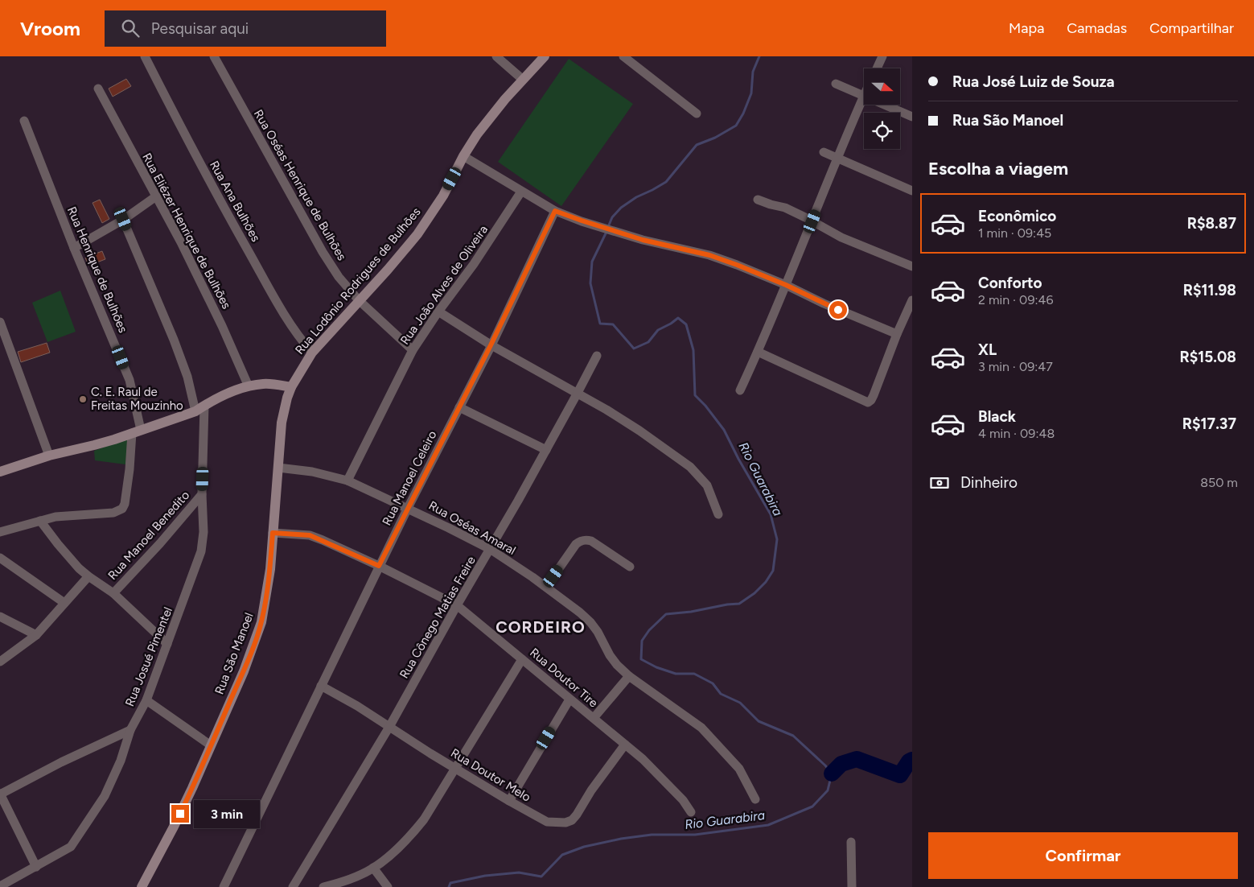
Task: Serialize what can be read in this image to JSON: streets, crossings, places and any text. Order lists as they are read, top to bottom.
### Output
{
  "streets": {
    "main road": ["Rua Lodônio Rodrigues de Bulhões", "Rua São Manoel"],
    "street": [
      "Rua Oséas Henrique de Bulhões",
      "Rua Ana Bulhões",
      "Rua Eliézer Henrique de Bulhões",
      "Rua Henrique de Bulhões",
      "Rua João Alves de Oliveira",
      "Rua Manoel Celeiro",
      "Rua Oséas Amaral",
      "Rua Manoel Benedito",
      "Rua Cônego Matias Freire",
      "Rua Josué Pimentel",
      "Rua Doutor Tire",
      "Rua Doutor Melo"
    ]
  },
  "crossings": [
    ["Rua Oséas Henrique de Bulhões", "Rua Lodônio Rodrigues de Bulhões"],
    ["Rua Oséas Henrique de Bulhões", "Rua João Alves de Oliveira"],
    ["Rua Ana Bulhões", "Rua Lodônio Rodrigues de Bulhões"],
    ["Rua Lodônio Rodrigues de Bulhões", "Rua São Manoel"],
    ["Rua João Alves de Oliveira", "Rua Oséas Amaral"],
    ["Rua Manoel Celeiro", "Rua Oséas Amaral"],
    ["Rua Manoel Celeiro", "Rua Doutor Tire"],
    ["Rua Manoel Celeiro", "Rua Doutor Melo"],
    ["Rua Oséas Amaral", "Rua Cônego Matias Freire"],
    ["Rua Oséas Amaral", "Rua São Manoel"],
    ["Rua Manoel Benedito", "Rua Josué Pimentel"],
    ["Rua Cônego Matias Freire", "Rua Doutor Tire"],
    ["Rua Cônego Matias Freire", "Rua Doutor Melo"],
    ["Rua São Manoel", "Rua Doutor Tire"],
    ["Rua Doutor Tire", "Rua Doutor Melo"]
  ],
  "districts": ["CORDEIRO"],
  "water": ["Rio Guarabira"],
  "places": ["C. E. Raul de Freitas Mouzinho"],
  "north": "right",
  "page": {
    "header": "Vroom",
    "search": "Pesquisar aqui",
    "nav": ["Mapa", "Camadas", "Compartilhar"],
    "banner": ["Rua José Luiz de Souza", "Rua São Manoel"],
    "heading": "Escolha a viagem",
    "list": [
      {
        "name": "Econômico",
        "note": "1 min · 09:45",
        "value": "R$8.87"
      },
      {
        "name": "Conforto",
        "note": "2 min · 09:46",
        "value": "R$11.98"
      },
      {
        "name": "XL",
        "note": "3 min · 09:47",
        "value": "R$15.08"
      },
      {
        "name": "Black",
        "note": "4 min · 09:48",
        "value": "R$17.37"
      }
    ],
    "pay": ["Dinheiro", "850 m"],
    "bubble": "3 min",
    "buttons": "Confirmar"
  }
}
